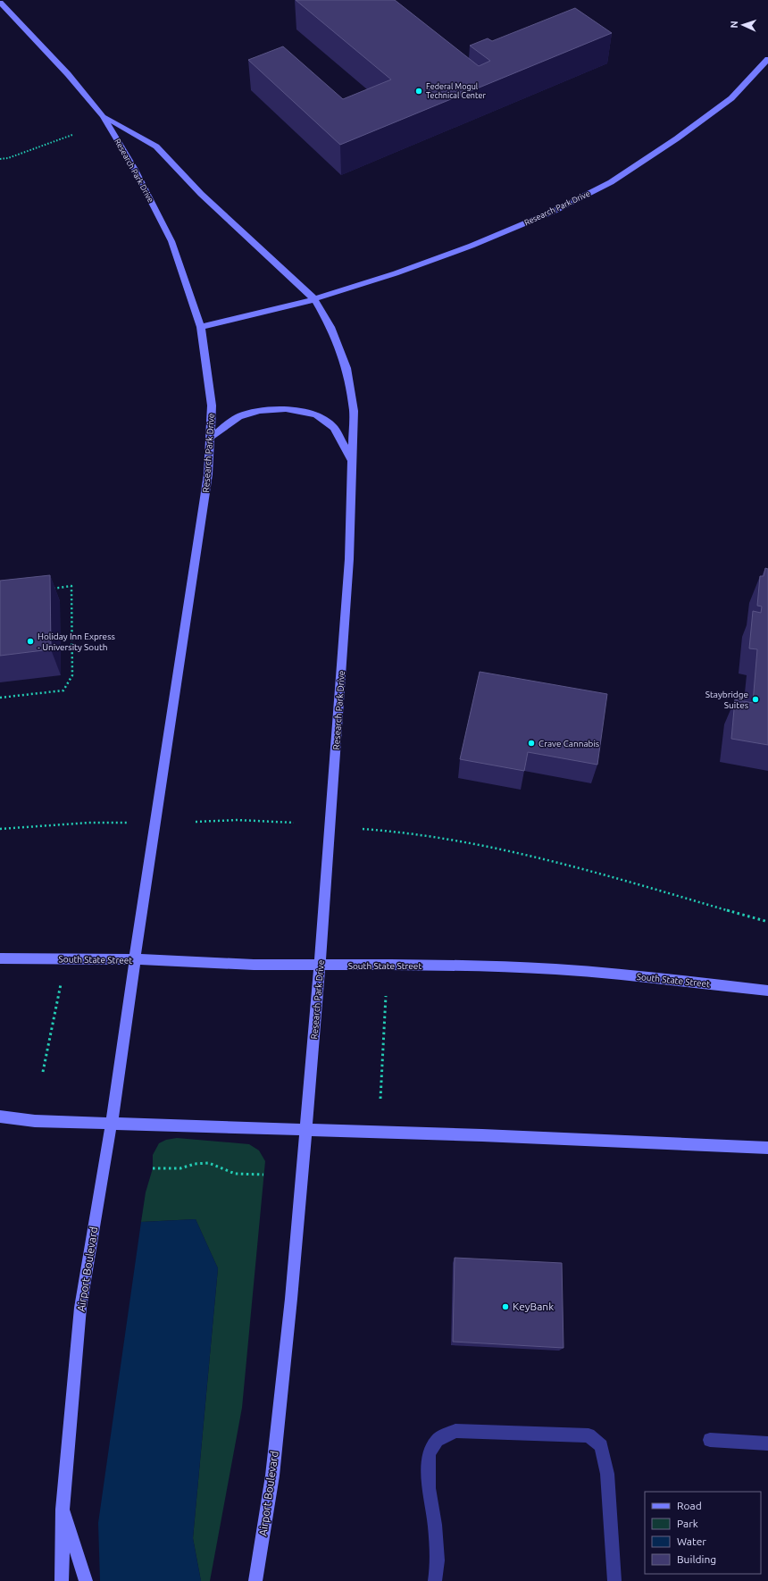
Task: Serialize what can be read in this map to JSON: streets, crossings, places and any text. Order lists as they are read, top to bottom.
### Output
{
  "streets": {
    "street": ["Research Park Drive", "South State Street", "Airport Boulevard"]
  },
  "crossings": [
    ["Research Park Drive", "South State Street"],
    ["Research Park Drive", "Airport Boulevard"],
    ["South State Street", "Airport Boulevard"]
  ],
  "places": [
    "Federal Mogul Technical Center",
    "Holiday Inn Express - University South",
    "Staybridge Suites",
    "Crave Cannabis",
    "KeyBank"
  ],
  "legend": [
    "Road",
    "Park",
    "Water",
    "Building"
  ],
  "north": "left"
}
